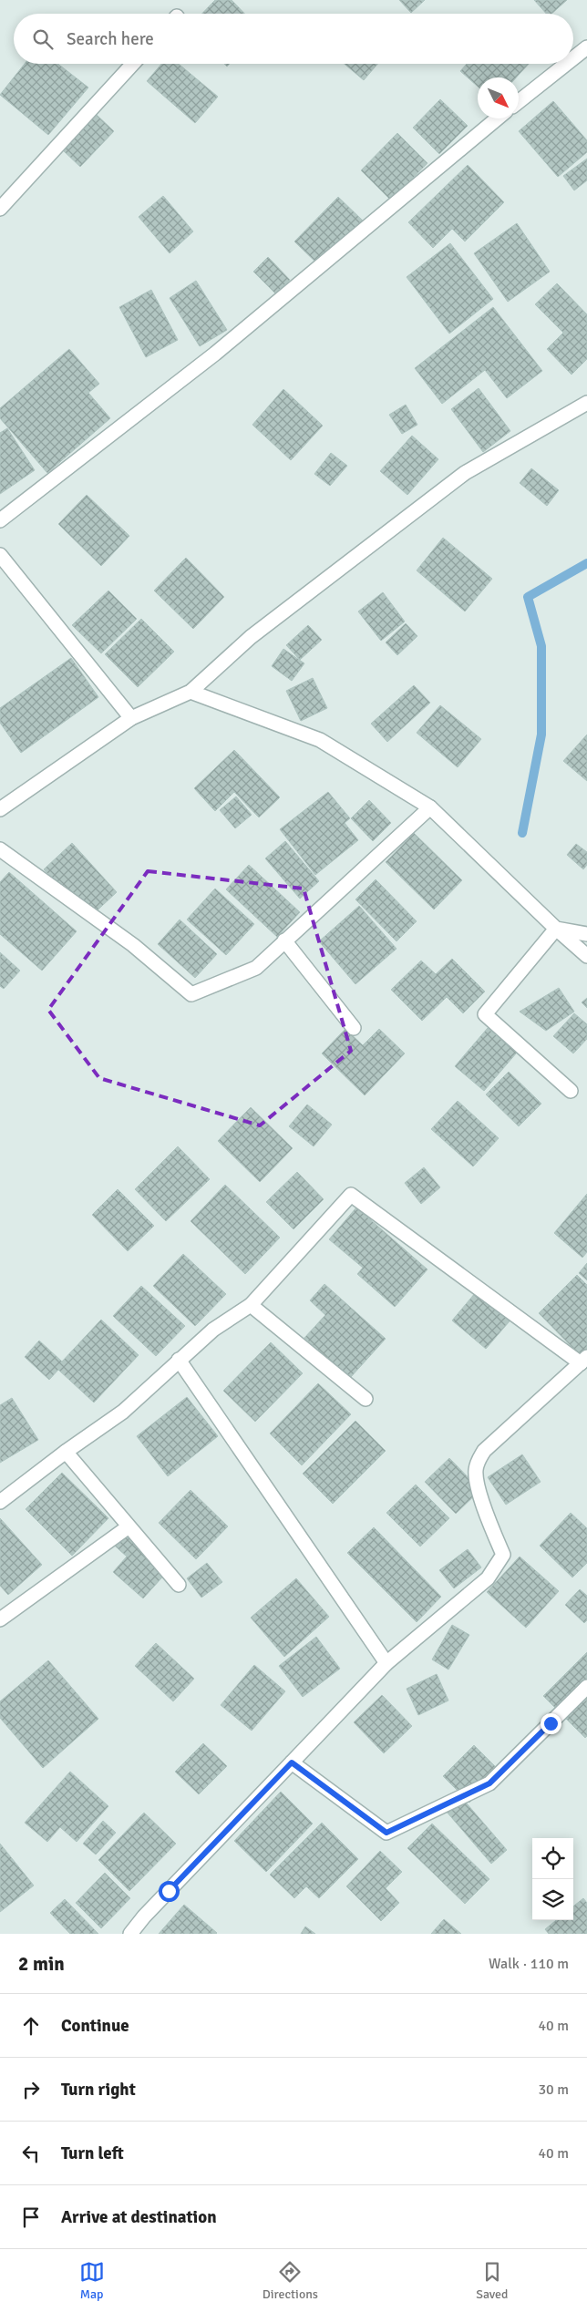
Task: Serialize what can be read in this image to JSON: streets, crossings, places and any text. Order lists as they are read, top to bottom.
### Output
{
  "north": "bottom right",
  "page": {
    "search": "Search here",
    "heading": ["2 min", "Walk · 110 m"],
    "list": [
      ["Continue", "40 m"],
      ["Turn right", "30 m"],
      ["Turn left", "40 m"],
      "Arrive at destination"
    ],
    "nav": ["Map", "Directions", "Saved"]
  }
}
